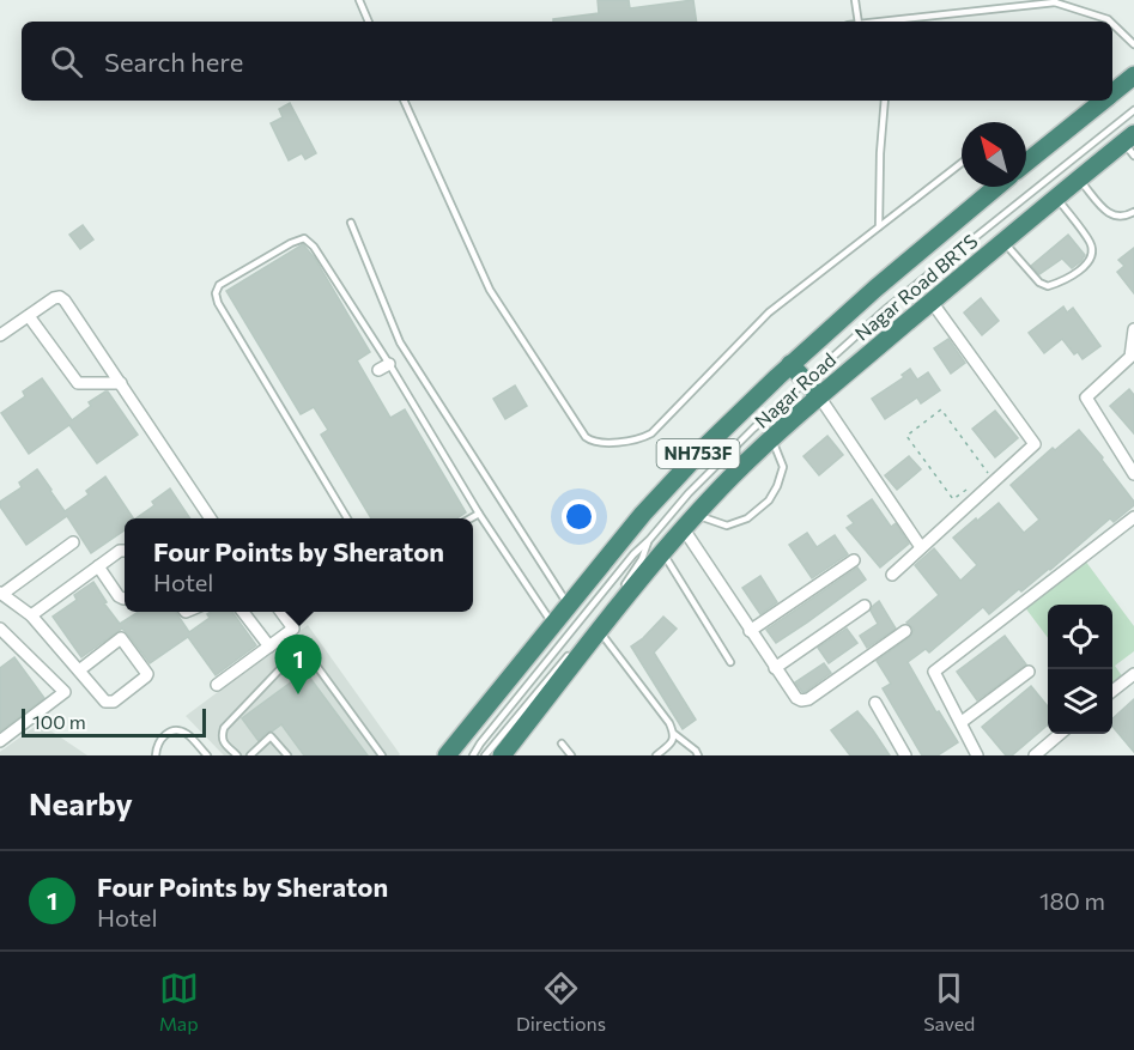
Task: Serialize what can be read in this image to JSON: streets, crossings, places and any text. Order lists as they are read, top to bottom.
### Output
{
  "streets": {
    "highway": ["Nagar Road", "NH753F"],
    "lane": ["Nagar Road BRTS"]
  },
  "scale_bar": "100 m",
  "north": "top left",
  "page": {
    "search": "Search here",
    "popup": ["Four Points by Sheraton", "Hotel"],
    "pins": "1",
    "scale": "100 m",
    "heading": "Nearby",
    "list": [
      {
        "mark": "1",
        "name": "Four Points by Sheraton",
        "note": "Hotel",
        "value": "180 m"
      }
    ],
    "nav": ["Map", "Directions", "Saved"]
  }
}
